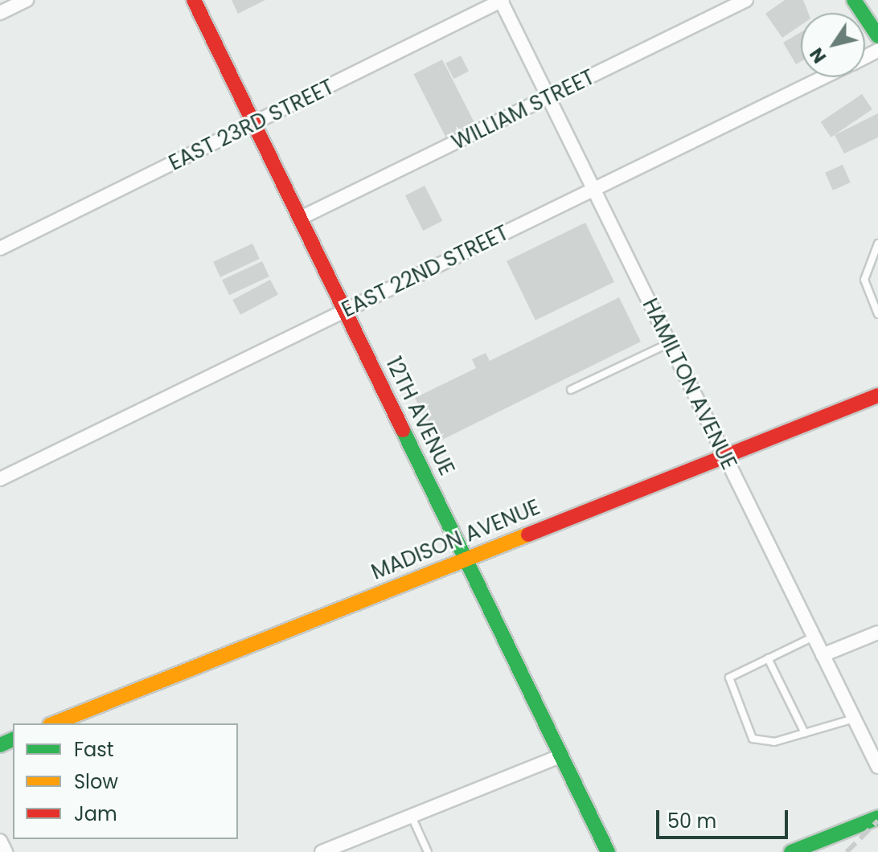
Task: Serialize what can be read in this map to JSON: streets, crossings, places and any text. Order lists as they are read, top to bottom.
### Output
{
  "streets": {
    "street": [
      "WILLIAM STREET",
      "EAST 23RD STREET",
      "EAST 22ND STREET",
      "HAMILTON AVENUE",
      "12TH AVENUE",
      "MADISON AVENUE"
    ]
  },
  "crossings": [
    ["WILLIAM STREET", "HAMILTON AVENUE"],
    ["WILLIAM STREET", "12TH AVENUE"],
    ["EAST 23RD STREET", "HAMILTON AVENUE"],
    ["EAST 23RD STREET", "12TH AVENUE"],
    ["EAST 22ND STREET", "HAMILTON AVENUE"],
    ["EAST 22ND STREET", "12TH AVENUE"],
    ["HAMILTON AVENUE", "MADISON AVENUE"],
    ["12TH AVENUE", "MADISON AVENUE"]
  ],
  "legend": ["Fast", "Slow", "Jam"],
  "scale_bar": "50 m",
  "north": "bottom left"
}
